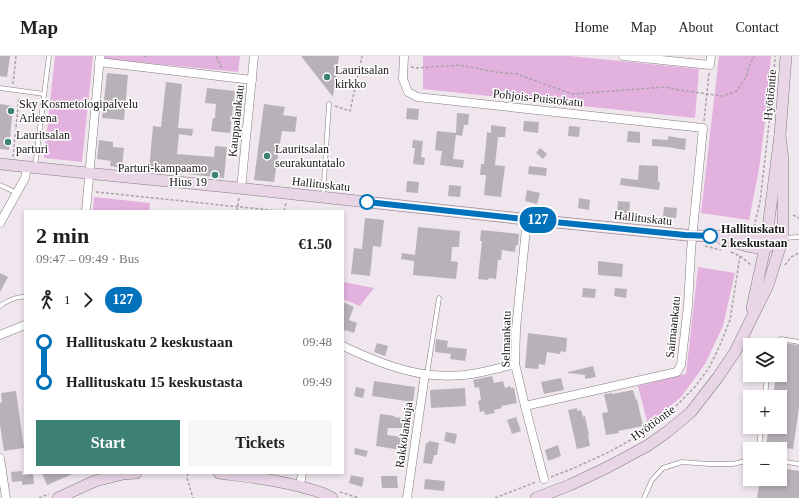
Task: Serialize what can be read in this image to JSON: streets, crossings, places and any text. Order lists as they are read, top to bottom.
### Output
{
  "streets": {
    "street": [
      "Hyötiöntie",
      "Pohjois-Puistokatu",
      "Kauppalankatu",
      "Hallituskatu",
      "Saimaankatu",
      "Selmankatu",
      "Rakkolankuja"
    ]
  },
  "crossings": [
    ["Hyötiöntie", "Hallituskatu"],
    ["Pohjois-Puistokatu", "Saimaankatu"],
    ["Kauppalankatu", "Hallituskatu"],
    ["Hallituskatu", "Saimaankatu"],
    ["Hallituskatu", "Selmankatu"],
    ["Saimaankatu", "Selmankatu"]
  ],
  "places": [
    "Lauritsalan kirkko",
    "Sky Kosmetologipalvelu Arleena",
    "Lauritsalan parturi",
    "Lauritsalan seurakuntatalo",
    "Parturi-kampaamo Hius 19",
    "Hallituskatu 2 keskustaan"
  ],
  "lines": ["bus line 127"],
  "page": {
    "header": "Map",
    "nav": [
      "Home",
      "Map",
      "About",
      "Contact"
    ],
    "on_map": "127",
    "heading": ["2 min", "09:47 – 09:49 · Bus", "€1.50"],
    "legs": ["1", "127"],
    "list": [
      {
        "name": "Hallituskatu 2 keskustaan",
        "value": "09:48"
      },
      {
        "name": "Hallituskatu 15 keskustasta",
        "value": "09:49"
      }
    ],
    "map_buttons": ["+", "−"],
    "buttons": ["Start", "Tickets"]
  }
}
